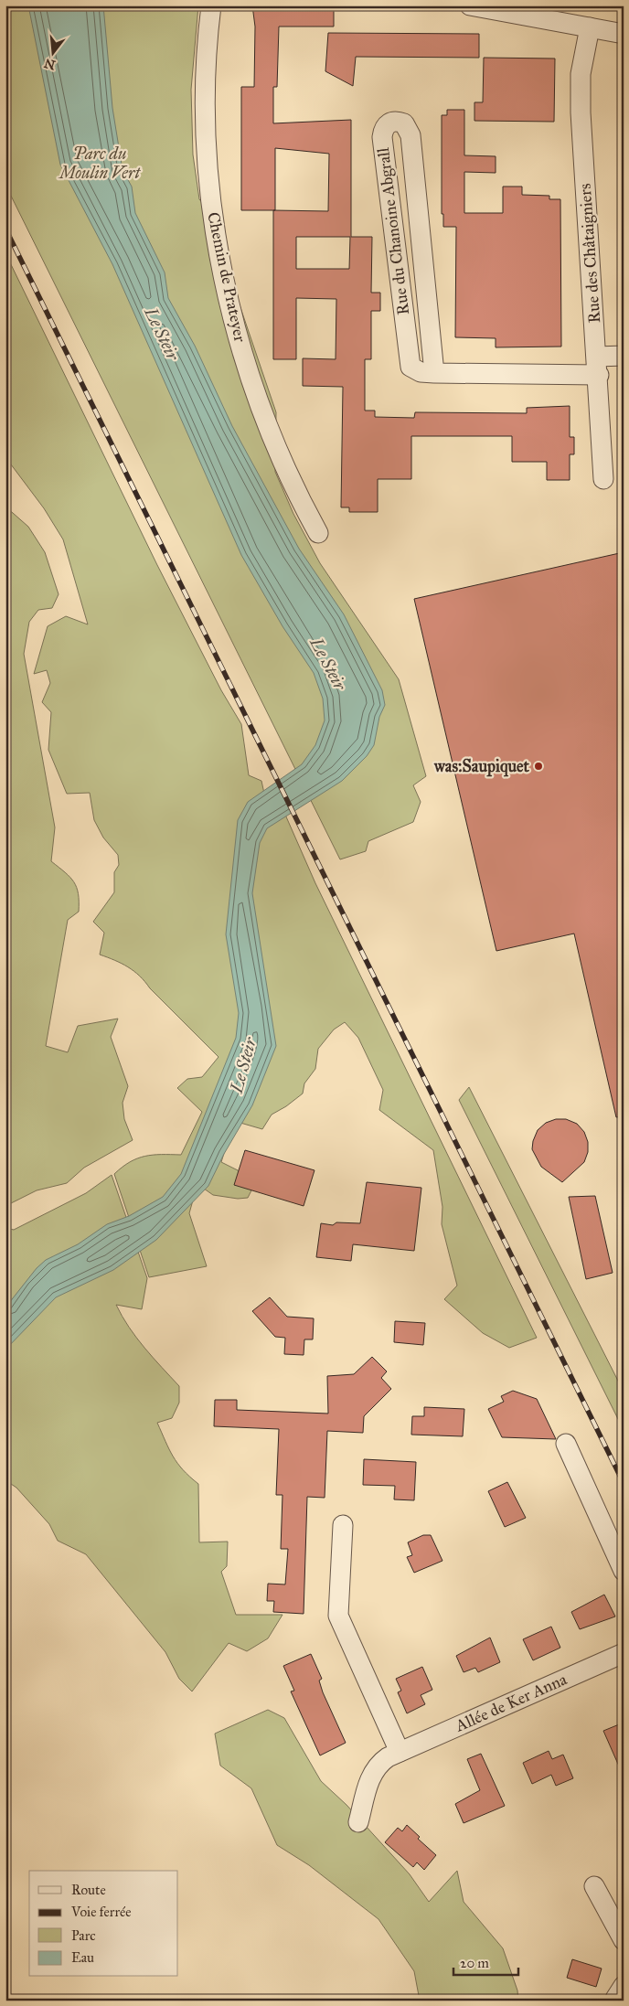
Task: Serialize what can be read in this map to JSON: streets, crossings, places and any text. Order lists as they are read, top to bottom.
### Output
{
  "streets": {
    "street": [
      "Rue du Chanoine Abgrall",
      "Rue des Châtaigniers",
      "Chemin de Prateyer",
      "Allée de Ker Anna"
    ]
  },
  "crossings": [
    ["Rue du Chanoine Abgrall", "Rue des Châtaigniers"]
  ],
  "water": ["Le Steir"],
  "parks": ["Parc du Moulin Vert"],
  "places": ["was:Saupiquet"],
  "legend": [
    "Route",
    "Voie ferrée",
    "Parc",
    "Eau"
  ],
  "scale_bar": "20 m",
  "north": "bottom"
}
